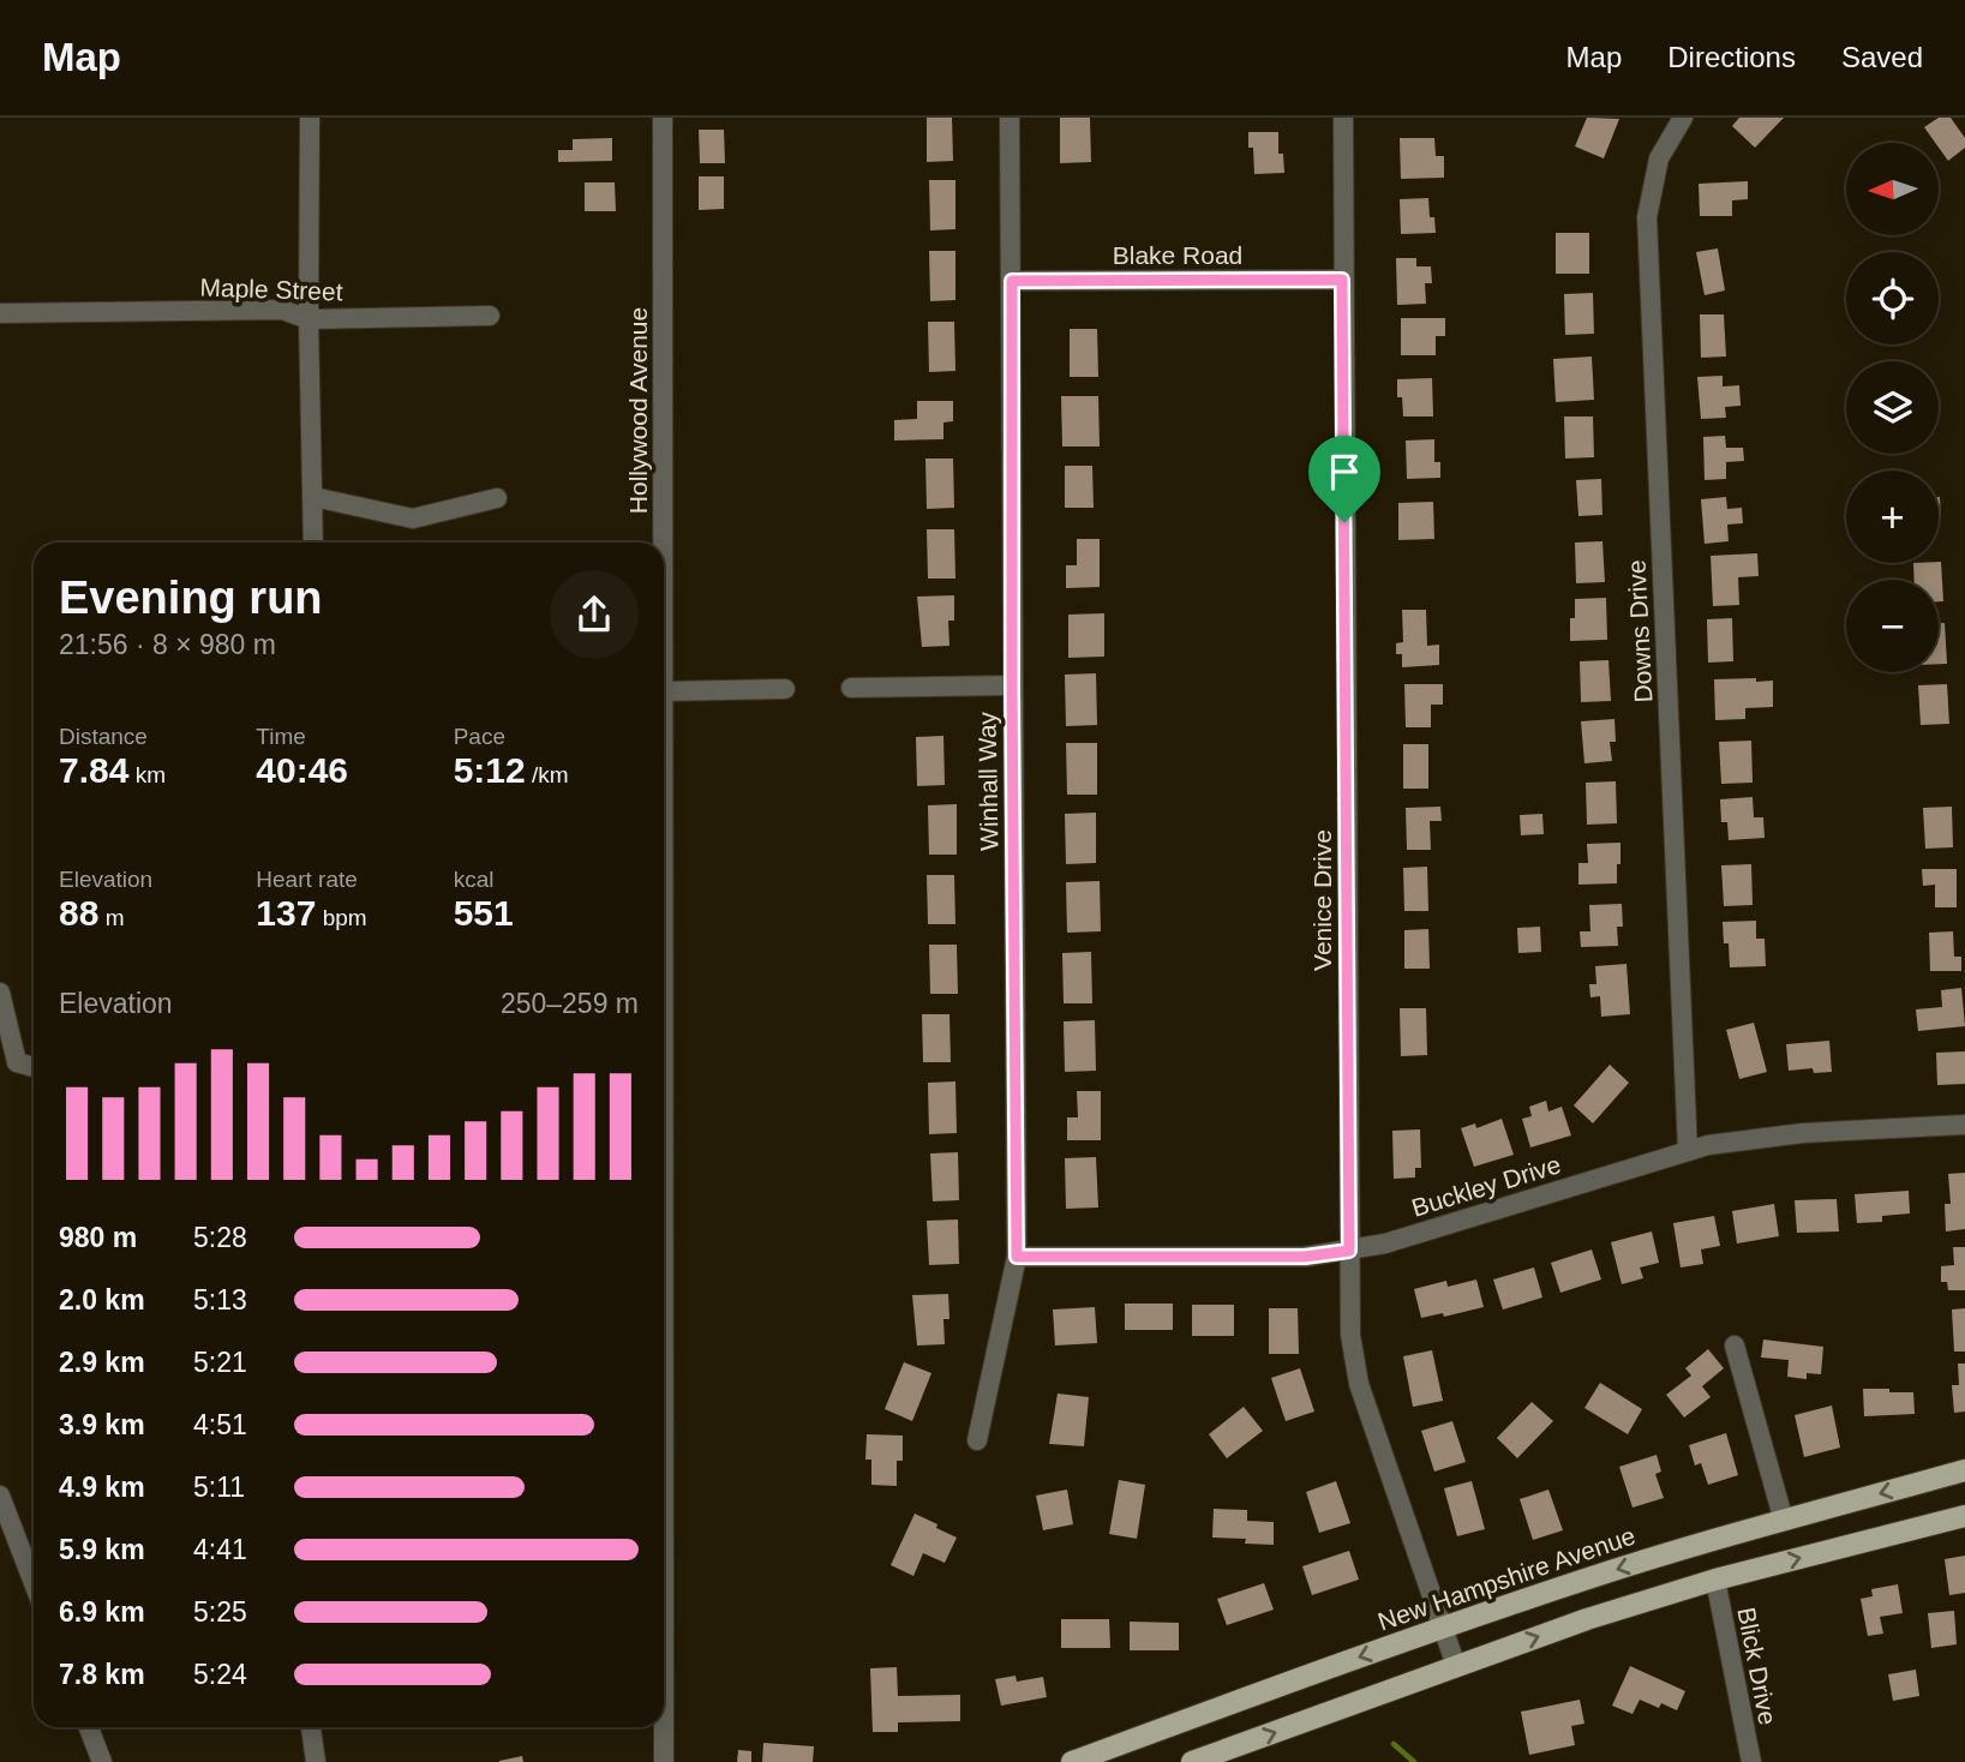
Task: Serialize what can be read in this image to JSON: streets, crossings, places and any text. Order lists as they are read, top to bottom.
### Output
{
  "streets": {
    "main road": ["New Hampshire Avenue"],
    "street": [
      "Blake Road",
      "Maple Street",
      "Hollywood Avenue",
      "Downs Drive",
      "Winhall Way",
      "Venice Drive",
      "Buckley Drive",
      "Blick Drive"
    ]
  },
  "crossings": [
    ["Blake Road", "Winhall Way"],
    ["Blake Road", "Venice Drive"],
    ["Downs Drive", "Buckley Drive"],
    ["Winhall Way", "Buckley Drive"],
    ["Venice Drive", "Buckley Drive"],
    ["Venice Drive", "New Hampshire Avenue"]
  ],
  "north": "left",
  "page": {
    "header": "Map",
    "nav": ["Map", "Directions", "Saved"],
    "map_buttons": ["+", "−"],
    "heading": ["Evening run", "21:56 · 8 × 980 m"],
    "stats": [
      ["Distance", "7.84 km"],
      ["Time", "40:46"],
      ["Pace", "5:12 /km"],
      ["Elevation", "88 m"],
      ["Heart rate", "137 bpm"],
      ["kcal", "551"]
    ],
    "chart": ["Elevation", "250–259 m"],
    "list": [
      {
        "name": "980 m",
        "note": "5:28"
      },
      {
        "name": "2.0 km",
        "note": "5:13"
      },
      {
        "name": "2.9 km",
        "note": "5:21"
      },
      {
        "name": "3.9 km",
        "note": "4:51"
      },
      {
        "name": "4.9 km",
        "note": "5:11"
      },
      {
        "name": "5.9 km",
        "note": "4:41"
      },
      {
        "name": "6.9 km",
        "note": "5:25"
      },
      {
        "name": "7.8 km",
        "note": "5:24"
      }
    ]
  }
}
